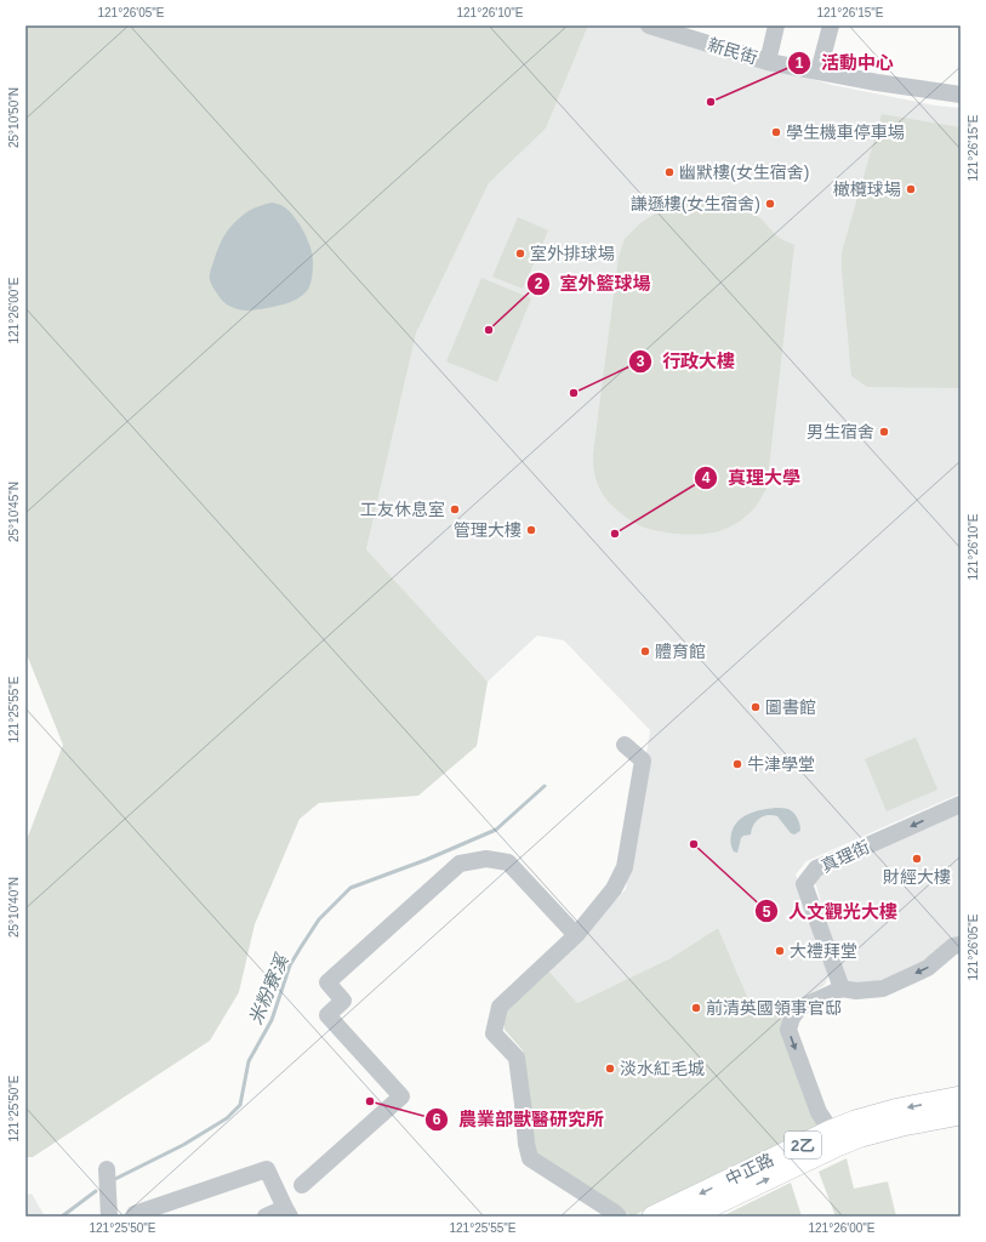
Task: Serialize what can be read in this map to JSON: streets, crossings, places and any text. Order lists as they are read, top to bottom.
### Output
{
  "streets": {
    "main road": ["2乙", "中正路"],
    "street": ["新民街", "真理街"]
  },
  "water": ["米粉寮溪"],
  "places": [
    "活動中心",
    "學生機車停車場",
    "幽默樓(女生宿舍)",
    "橄欖球場",
    "謙遜樓(女生宿舍)",
    "室外排球場",
    "室外籃球場",
    "行政大樓",
    "男生宿舍",
    "工友休息室",
    "管理大樓",
    "真理大學",
    "體育館",
    "圖書館",
    "牛津學堂",
    "人文觀光大樓",
    "財經大樓",
    "大禮拜堂",
    "前清英國領事官邸",
    "淡水紅毛城",
    "農業部獸醫研究所"
  ],
  "coordinates": [
    "121°26'05\"E",
    "121°26'10\"E",
    "121°26'15\"E",
    "25°10'50\"N",
    "121°26'00\"E",
    "25°10'45\"N",
    "121°25'55\"E",
    "25°10'40\"N",
    "121°25'50\"E"
  ]
}
